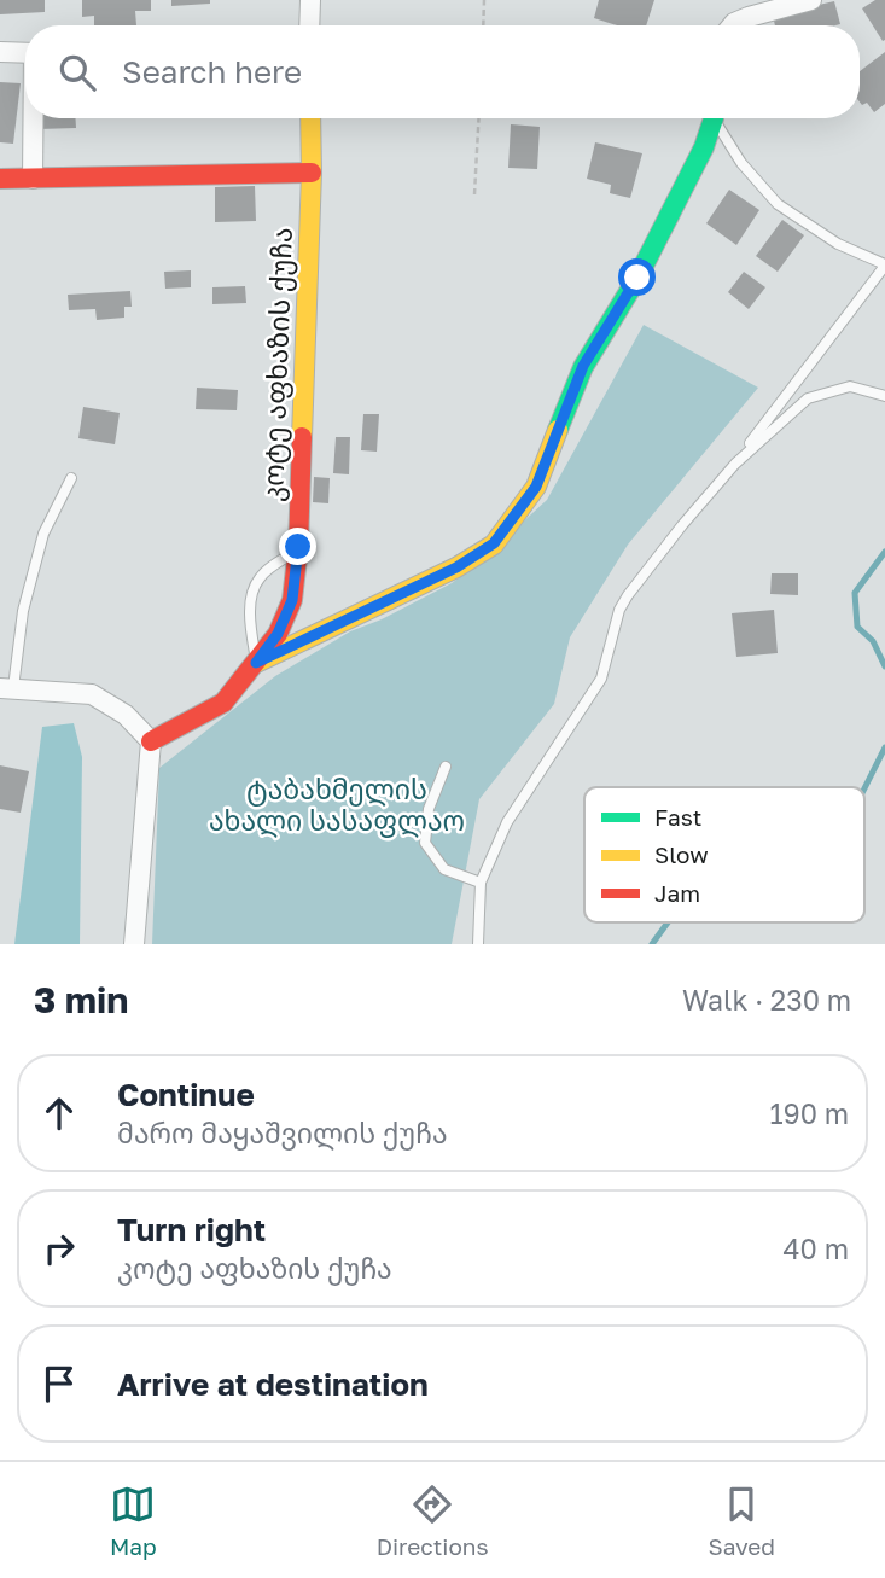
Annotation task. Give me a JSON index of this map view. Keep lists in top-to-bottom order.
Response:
{
  "streets": {
    "street": ["კოტე აფხაზის ქუჩა"]
  },
  "parks": ["ტაბახმელის ახალი სასაფლაო"],
  "legend": ["Fast", "Slow", "Jam"],
  "page": {
    "search": "Search here",
    "heading": ["3 min", "Walk · 230 m"],
    "list": [
      ["Continue", "მარო მაყაშვილის ქუჩა", "190 m"],
      ["Turn right", "კოტე აფხაზის ქუჩა", "40 m"],
      "Arrive at destination"
    ],
    "nav": ["Map", "Directions", "Saved"]
  }
}
